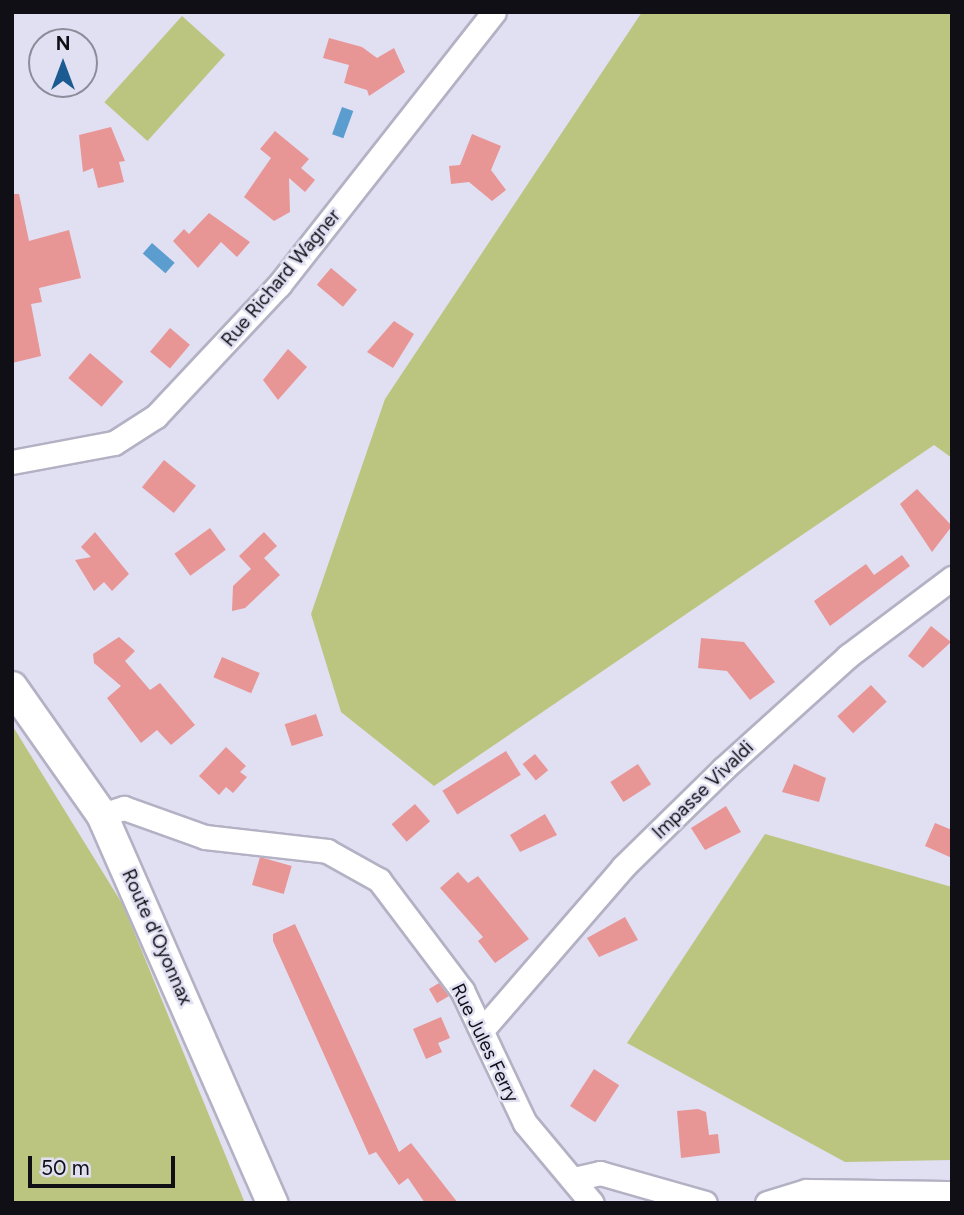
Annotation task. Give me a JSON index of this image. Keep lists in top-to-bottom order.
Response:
{
  "streets": {
    "main road": ["Route d'Oyonnax"],
    "street": ["Rue Richard Wagner", "Impasse Vivaldi", "Rue Jules Ferry"]
  },
  "crossings": [
    ["Impasse Vivaldi", "Rue Jules Ferry"],
    ["Route d'Oyonnax", "Rue Jules Ferry"]
  ],
  "scale_bar": "50 m",
  "north": "top"
}
